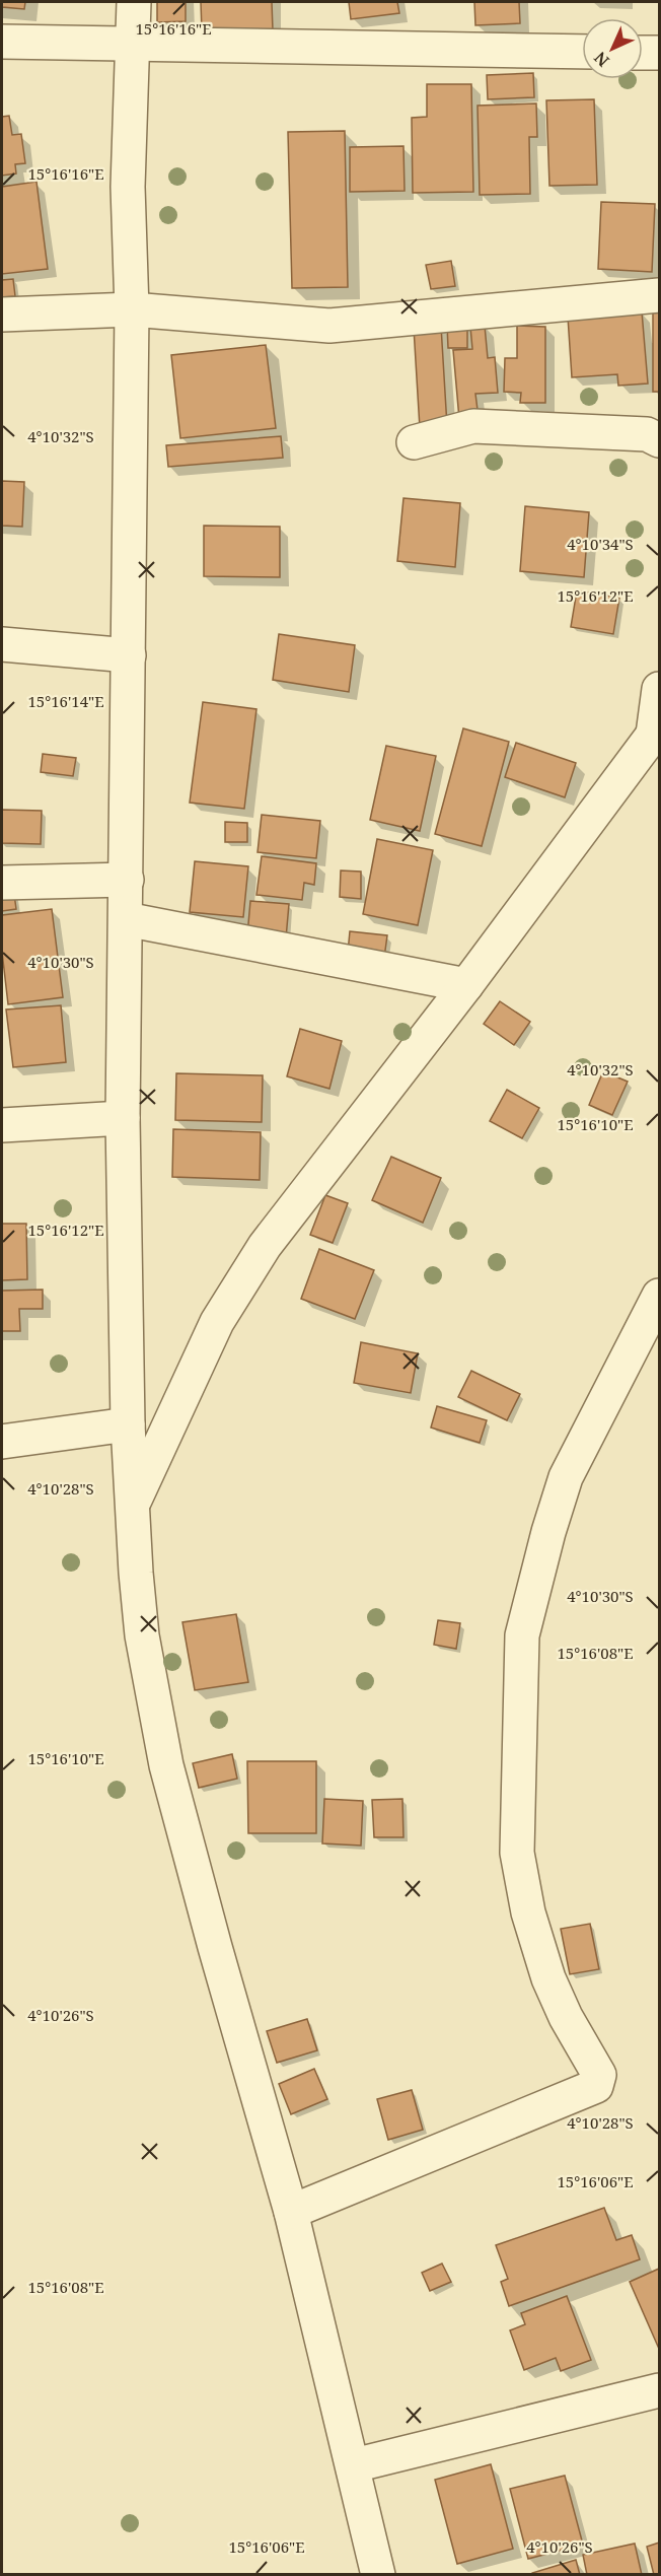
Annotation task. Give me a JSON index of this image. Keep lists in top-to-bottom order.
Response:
{
  "north": "bottom left",
  "coordinates": [
    "15°16'16\"E",
    "4°10'32\"S",
    "4°10'34\"S",
    "15°16'12\"E",
    "15°16'14\"E",
    "4°10'30\"S",
    "15°16'10\"E",
    "4°10'28\"S",
    "15°16'08\"E",
    "4°10'26\"S",
    "15°16'06\"E"
  ]
}
